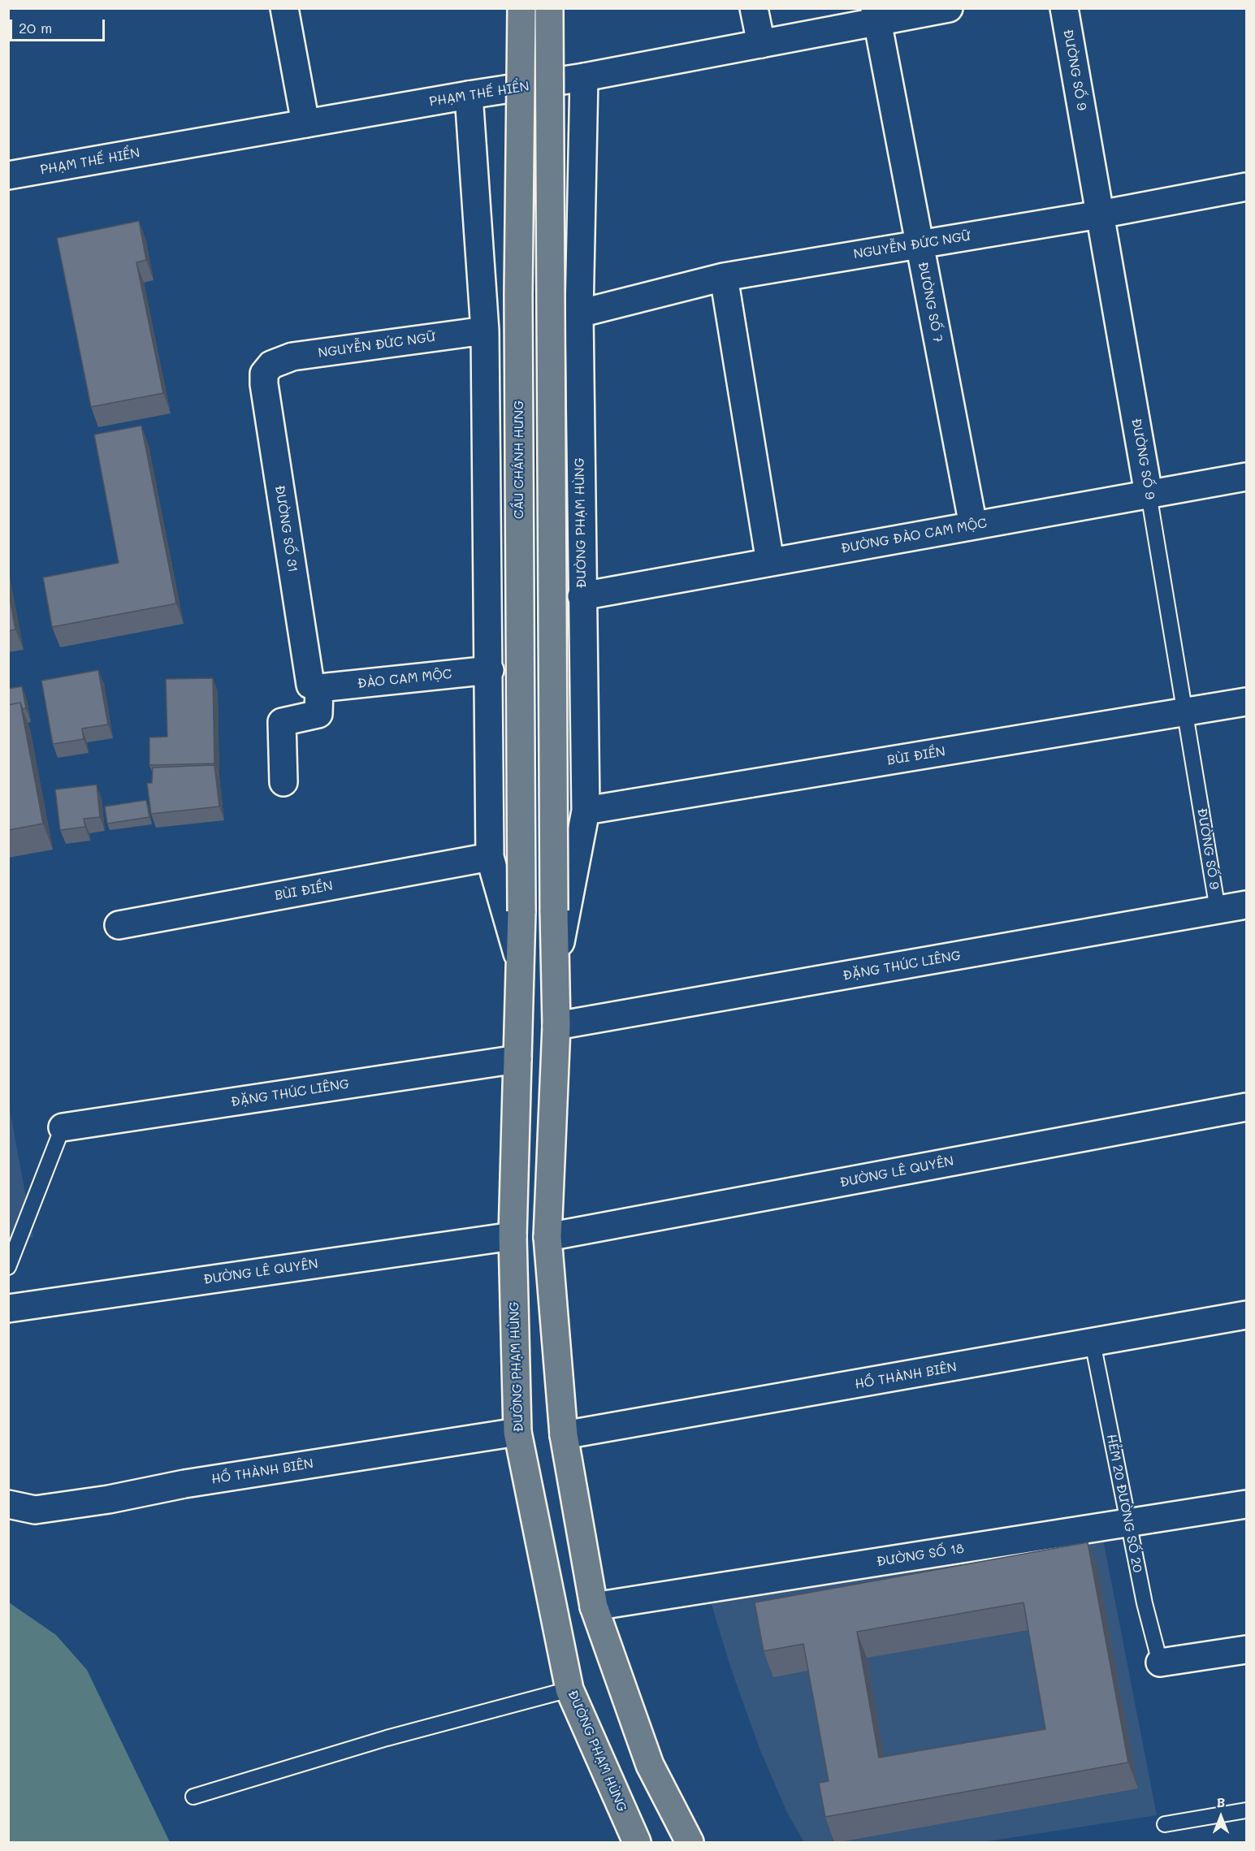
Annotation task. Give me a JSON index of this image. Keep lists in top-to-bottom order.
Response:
{
  "streets": {
    "main road": ["CẦU CHÁNH HƯNG", "ĐƯỜNG PHẠM HÙNG"],
    "street": [
      "ĐƯỜNG SỐ 9",
      "PHẠM THẾ HIỂN",
      "NGUYỄN ĐỨC NGỮ",
      "ĐƯỜNG SỐ 7",
      "ĐƯỜNG SỐ 31",
      "ĐƯỜNG ĐÀO CAM MỘC",
      "ĐÀO CAM MỘC",
      "BÙI ĐIỀN",
      "ĐẶNG THÚC LIÊNG",
      "ĐƯỜNG LÊ QUYÊN",
      "HỒ THÀNH BIÊN",
      "ĐƯỜNG SỐ 18"
    ],
    "lane": ["HẺM 20 ĐƯỜNG SỐ 20"]
  },
  "crossings": [
    ["ĐƯỜNG SỐ 9", "NGUYỄN ĐỨC NGỮ"],
    ["ĐƯỜNG SỐ 9", "ĐƯỜNG ĐÀO CAM MỘC"],
    ["ĐƯỜNG SỐ 9", "BÙI ĐIỀN"],
    ["ĐƯỜNG SỐ 9", "ĐẶNG THÚC LIÊNG"],
    ["PHẠM THẾ HIỂN", "ĐƯỜNG SỐ 7"],
    ["PHẠM THẾ HIỂN", "ĐƯỜNG PHẠM HÙNG"],
    ["NGUYỄN ĐỨC NGỮ", "ĐƯỜNG SỐ 7"],
    ["NGUYỄN ĐỨC NGỮ", "ĐƯỜNG PHẠM HÙNG"],
    ["NGUYỄN ĐỨC NGỮ", "ĐƯỜNG SỐ 31"],
    ["ĐƯỜNG SỐ 7", "ĐƯỜNG ĐÀO CAM MỘC"],
    ["CẦU CHÁNH HƯNG", "ĐƯỜNG PHẠM HÙNG"],
    ["ĐƯỜNG PHẠM HÙNG", "ĐƯỜNG ĐÀO CAM MỘC"],
    ["ĐƯỜNG PHẠM HÙNG", "ĐÀO CAM MỘC"],
    ["ĐƯỜNG PHẠM HÙNG", "BÙI ĐIỀN"],
    ["ĐƯỜNG PHẠM HÙNG", "ĐẶNG THÚC LIÊNG"],
    ["ĐƯỜNG PHẠM HÙNG", "ĐƯỜNG LÊ QUYÊN"],
    ["ĐƯỜNG PHẠM HÙNG", "HỒ THÀNH BIÊN"],
    ["ĐƯỜNG PHẠM HÙNG", "ĐƯỜNG SỐ 18"],
    ["ĐƯỜNG SỐ 31", "ĐÀO CAM MỘC"],
    ["HỒ THÀNH BIÊN", "HẺM 20 ĐƯỜNG SỐ 20"],
    ["HẺM 20 ĐƯỜNG SỐ 20", "ĐƯỜNG SỐ 18"]
  ],
  "scale_bar": "20 m",
  "north": "top"
}
